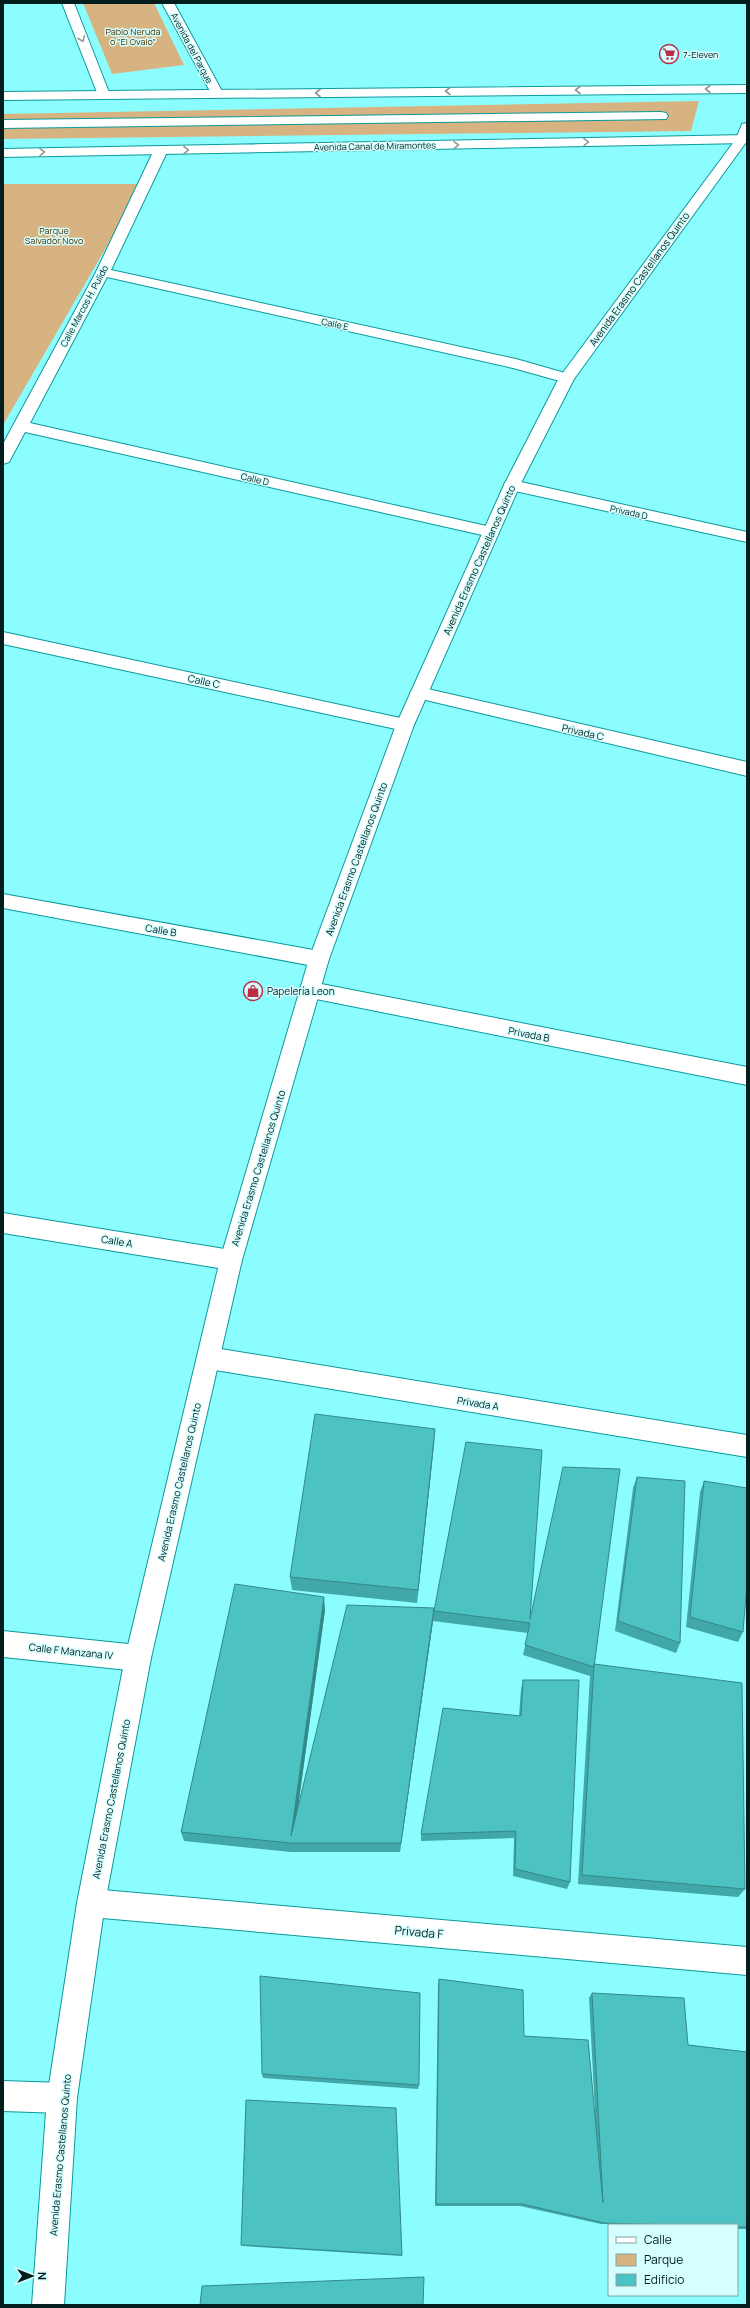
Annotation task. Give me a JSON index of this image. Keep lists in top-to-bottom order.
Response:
{
  "streets": {
    "street": [
      "Avenida del Parque",
      "Avenida Canal de Miramontes",
      "Avenida Erasmo Castellanos Quinto",
      "Calle Marcos H. Pulido",
      "Calle E",
      "Calle D",
      "Privada D",
      "Calle C",
      "Privada C",
      "Calle B",
      "Privada B",
      "Calle A",
      "Privada A",
      "Calle F Manzana IV",
      "Privada F"
    ]
  },
  "crossings": [
    ["Avenida Canal de Miramontes", "Avenida Erasmo Castellanos Quinto"],
    ["Avenida Canal de Miramontes", "Calle Marcos H. Pulido"],
    ["Avenida Erasmo Castellanos Quinto", "Calle E"],
    ["Avenida Erasmo Castellanos Quinto", "Calle D"],
    ["Avenida Erasmo Castellanos Quinto", "Privada D"],
    ["Avenida Erasmo Castellanos Quinto", "Calle C"],
    ["Avenida Erasmo Castellanos Quinto", "Privada C"],
    ["Avenida Erasmo Castellanos Quinto", "Calle B"],
    ["Avenida Erasmo Castellanos Quinto", "Privada B"],
    ["Avenida Erasmo Castellanos Quinto", "Calle A"],
    ["Avenida Erasmo Castellanos Quinto", "Privada A"],
    ["Avenida Erasmo Castellanos Quinto", "Calle F Manzana IV"],
    ["Avenida Erasmo Castellanos Quinto", "Privada F"],
    ["Calle Marcos H. Pulido", "Calle E"],
    ["Calle Marcos H. Pulido", "Calle D"]
  ],
  "parks": ["Pablo Neruda o \"El Ovalo\"", "Parque Salvador Novo"],
  "places": {
    "supermarket": ["7-Eleven"],
    "shop": ["Papelería Leon"]
  },
  "legend": ["Calle", "Parque", "Edificio"],
  "north": "right"
}
